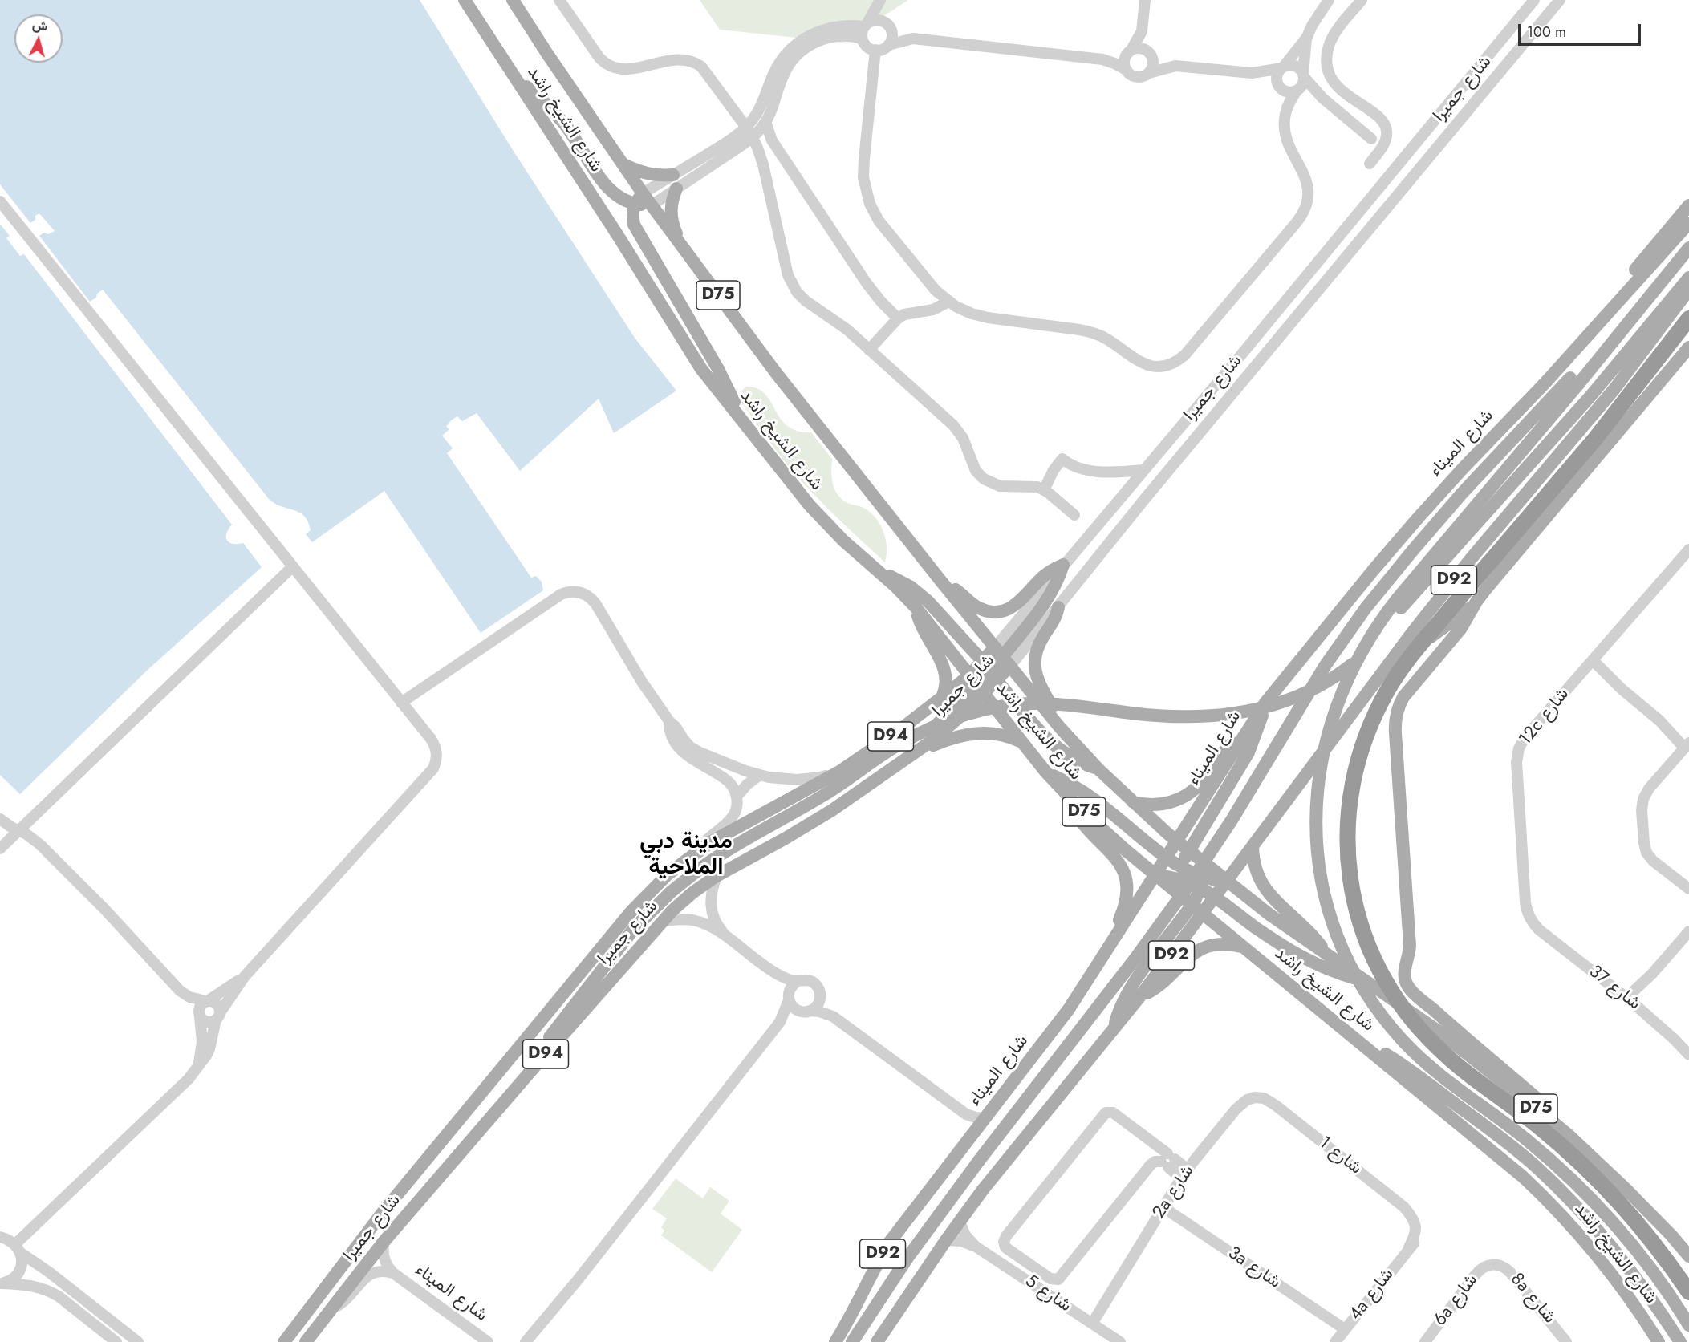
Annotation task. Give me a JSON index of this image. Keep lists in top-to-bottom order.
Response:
{
  "streets": {
    "main road": [
      "شارع جميرا",
      "شارع الشيخ راشد",
      "D75",
      "شارع الميناء",
      "D92",
      "D94"
    ],
    "street": [
      "12c شارع",
      "شارع 37",
      "شارع 1",
      "2a شارع",
      "3a شارع",
      "شارع 5",
      "4a شارع",
      "8a شارع",
      "6a شارع"
    ]
  },
  "crossings": [
    ["شارع جميرا", "شارع الشيخ راشد"],
    ["شارع الشيخ راشد", "شارع الميناء"],
    ["شارع الشيخ راشد", "D92"],
    ["D92", "شارع 5"],
    ["12c شارع", "شارع 37"],
    ["شارع 1", "2a شارع"],
    ["شارع 1", "4a شارع"],
    ["2a شارع", "3a شارع"],
    ["2a شارع", "شارع 5"],
    ["3a شارع", "4a شارع"],
    ["8a شارع", "6a شارع"]
  ],
  "districts": ["مدينة دبي الملاحية"],
  "scale_bar": "100 m",
  "north": "top"
}
